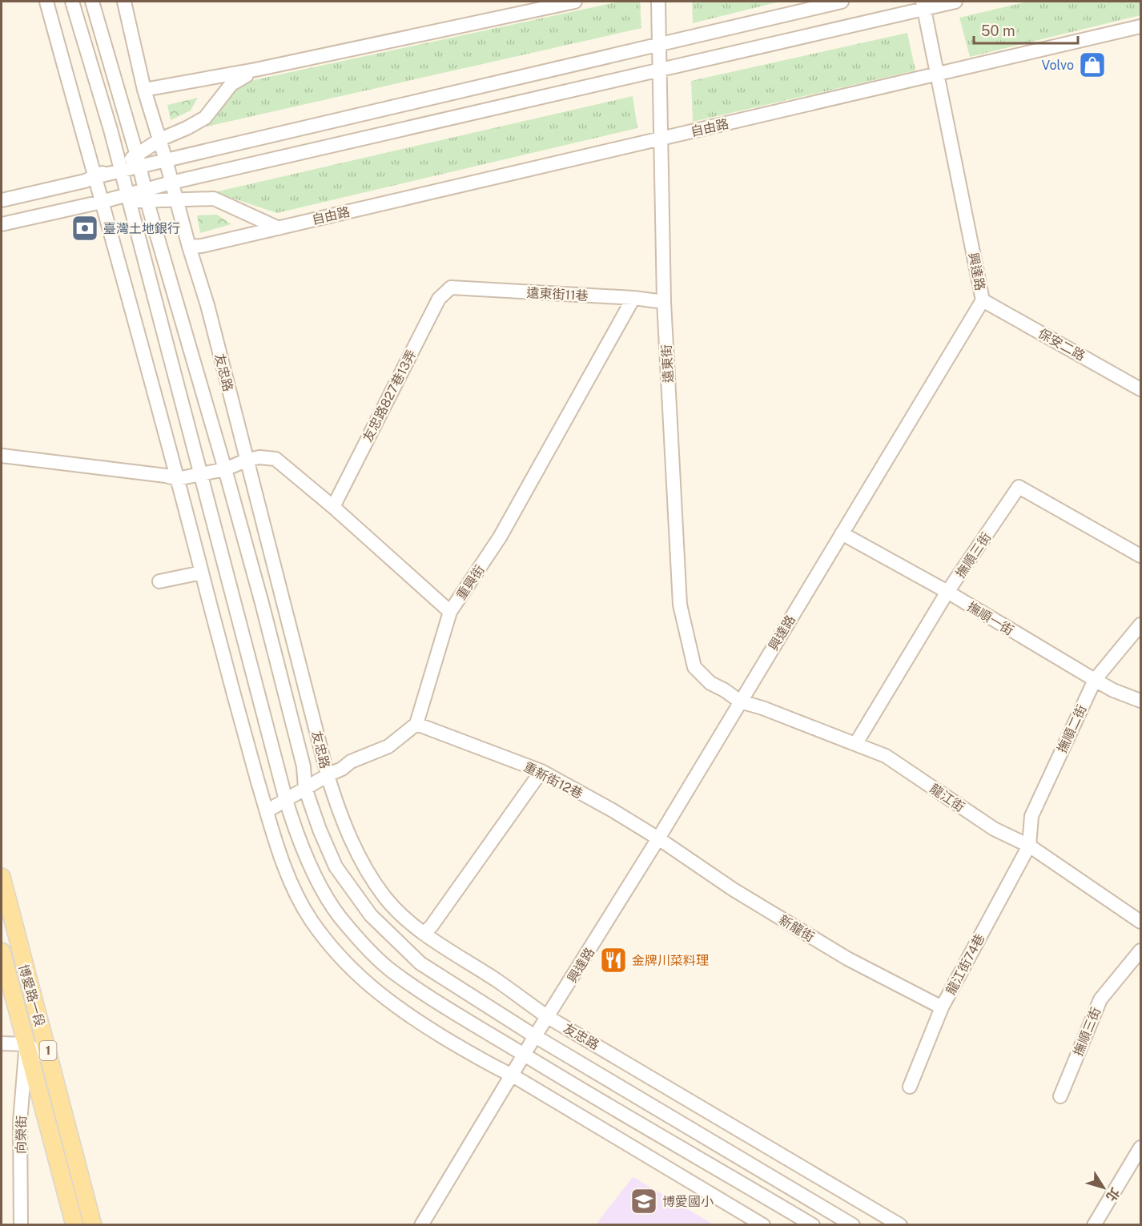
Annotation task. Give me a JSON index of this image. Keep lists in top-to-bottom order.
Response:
{
  "streets": {
    "main road": ["博愛路一段", "1"],
    "street": [
      "自由路",
      "興達路",
      "遠東街11巷",
      "保安二路",
      "遠東街",
      "友忠路",
      "友忠路827巷13弄",
      "撫順三街",
      "重興街",
      "撫順一街",
      "撫順二街",
      "重新街12巷",
      "龍江街",
      "新龍街",
      "龍江街74巷",
      "向榮街"
    ]
  },
  "crossings": [
    ["自由路", "興達路"],
    ["自由路", "遠東街"],
    ["自由路", "友忠路"],
    ["興達路", "保安二路"],
    ["興達路", "遠東街"],
    ["興達路", "友忠路"],
    ["興達路", "撫順一街"],
    ["興達路", "重新街12巷"],
    ["興達路", "龍江街"],
    ["興達路", "新龍街"],
    ["遠東街11巷", "遠東街"],
    ["遠東街11巷", "友忠路827巷13弄"],
    ["遠東街11巷", "重興街"],
    ["遠東街", "龍江街"],
    ["撫順三街", "撫順一街"],
    ["撫順三街", "龍江街"],
    ["重興街", "重新街12巷"],
    ["撫順一街", "撫順二街"],
    ["撫順二街", "龍江街"],
    ["撫順二街", "龍江街74巷"],
    ["重新街12巷", "新龍街"],
    ["龍江街", "龍江街74巷"],
    ["新龍街", "龍江街74巷"],
    ["博愛路一段", "向榮街"]
  ],
  "places": {
    "shop": ["Volvo"],
    "bank": ["臺灣土地銀行"],
    "restaurant": ["金牌川菜料理"],
    "school or university": ["博愛國小"]
  },
  "scale_bar": "50 m",
  "north": "bottom right"
}
